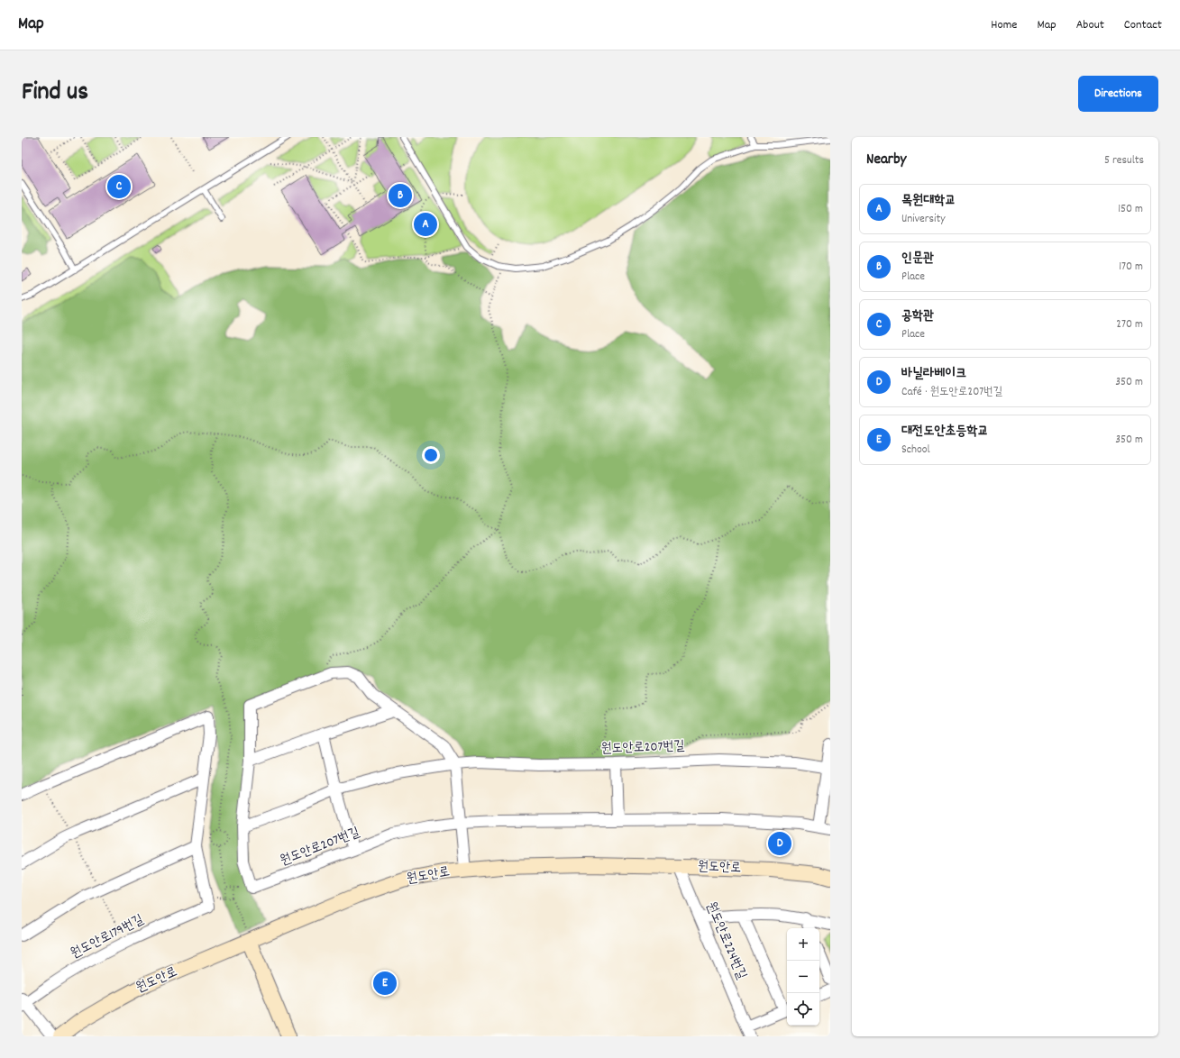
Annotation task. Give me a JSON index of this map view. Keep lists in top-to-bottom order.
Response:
{
  "streets": {
    "street": [
      "원도안로207번길",
      "원도안로",
      "원도안로179번길",
      "원도안로224번길"
    ]
  },
  "crossings": [
    ["원도안로207번길", "원도안로"],
    ["원도안로", "원도안로224번길"]
  ],
  "page": {
    "header": "Map",
    "nav": [
      "Home",
      "Map",
      "About",
      "Contact"
    ],
    "title": "Find us",
    "buttons": "Directions",
    "heading": ["Nearby", "5 results"],
    "pins": [
      "C",
      "B",
      "A",
      "D",
      "E"
    ],
    "list": [
      {
        "mark": "A",
        "name": "목원대학교",
        "note": "University",
        "value": "150 m"
      },
      {
        "mark": "B",
        "name": "인문관",
        "note": "Place",
        "value": "170 m"
      },
      {
        "mark": "C",
        "name": "공학관",
        "note": "Place",
        "value": "270 m"
      },
      {
        "mark": "D",
        "name": "바닐라베이크",
        "note": "Café · 원도안로207번길",
        "value": "350 m"
      },
      {
        "mark": "E",
        "name": "대전도안초등학교",
        "note": "School",
        "value": "350 m"
      }
    ],
    "map_buttons": ["+", "−"]
  }
}
